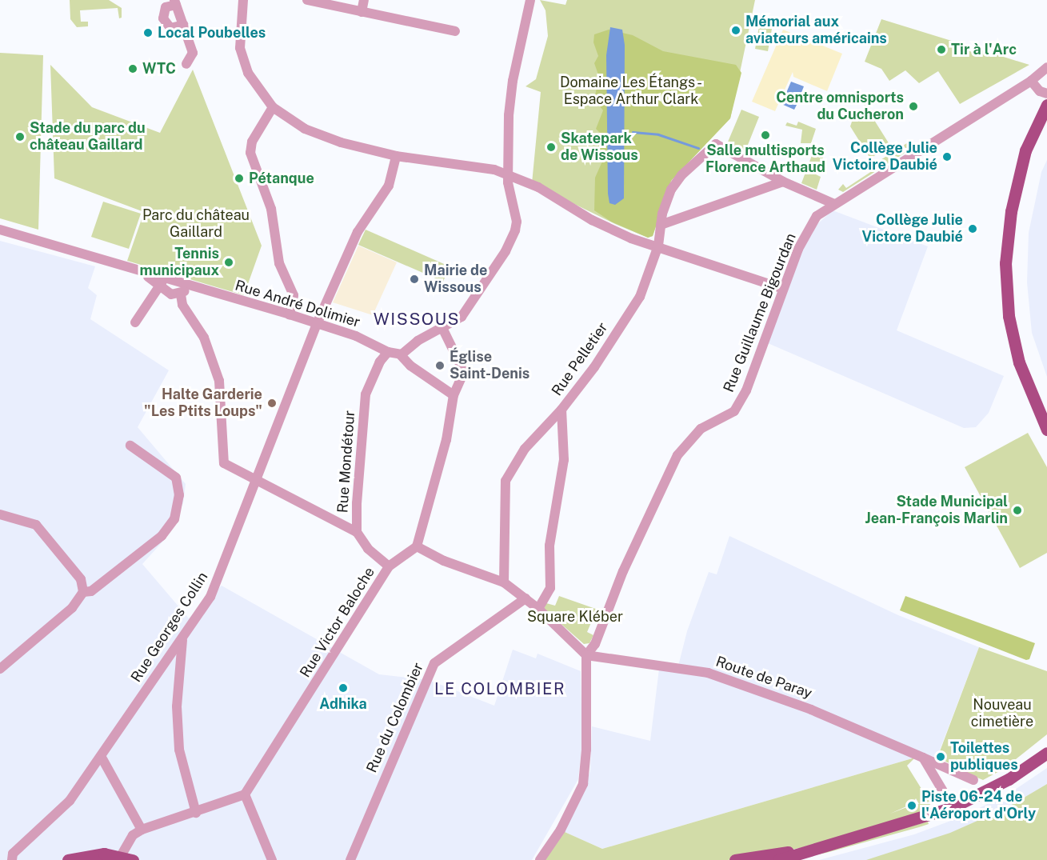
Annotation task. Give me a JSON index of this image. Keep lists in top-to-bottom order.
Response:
{
  "streets": {
    "street": [
      "Rue André Dolimier",
      "Rue Guillaume Bigourdan",
      "Rue Pelletier",
      "Rue Mondétour",
      "Rue Victor Baloche",
      "Rue Georges Collin",
      "Route de Paray",
      "Rue du Colombier"
    ]
  },
  "crossings": [
    ["Rue André Dolimier", "Rue Mondétour"],
    ["Rue André Dolimier", "Rue Georges Collin"],
    ["Rue Guillaume Bigourdan", "Route de Paray"],
    ["Rue Mondétour", "Rue Victor Baloche"]
  ],
  "districts": ["WISSOUS", "LE COLOMBIER"],
  "parks": [
    "Domaine Les Étangs - Espace Arthur Clark",
    "Parc du château Gaillard",
    "Square Kléber",
    "Nouveau cimetière"
  ],
  "places": [
    "Mémorial aux aviateurs américains",
    "Local Poubelles",
    "Tir à l'Arc",
    "WTC",
    "Centre omnisports du Cucheron",
    "Salle multisports Florence Arthaud",
    "Stade du parc du château Gaillard",
    "Skatepark de Wissous",
    "Collège Julie Victoire Daubié",
    "Pétanque",
    "Collège Julie Victore Daubié",
    "Tennis municipaux",
    "Mairie de Wissous",
    "Église Saint-Denis",
    "Halte Garderie \"Les Ptits Loups\"",
    "Stade Municipal Jean-François Marlin",
    "Adhika",
    "Toilettes publiques",
    "Piste 06-24 de l'Aéroport d'Orly"
  ]
}
